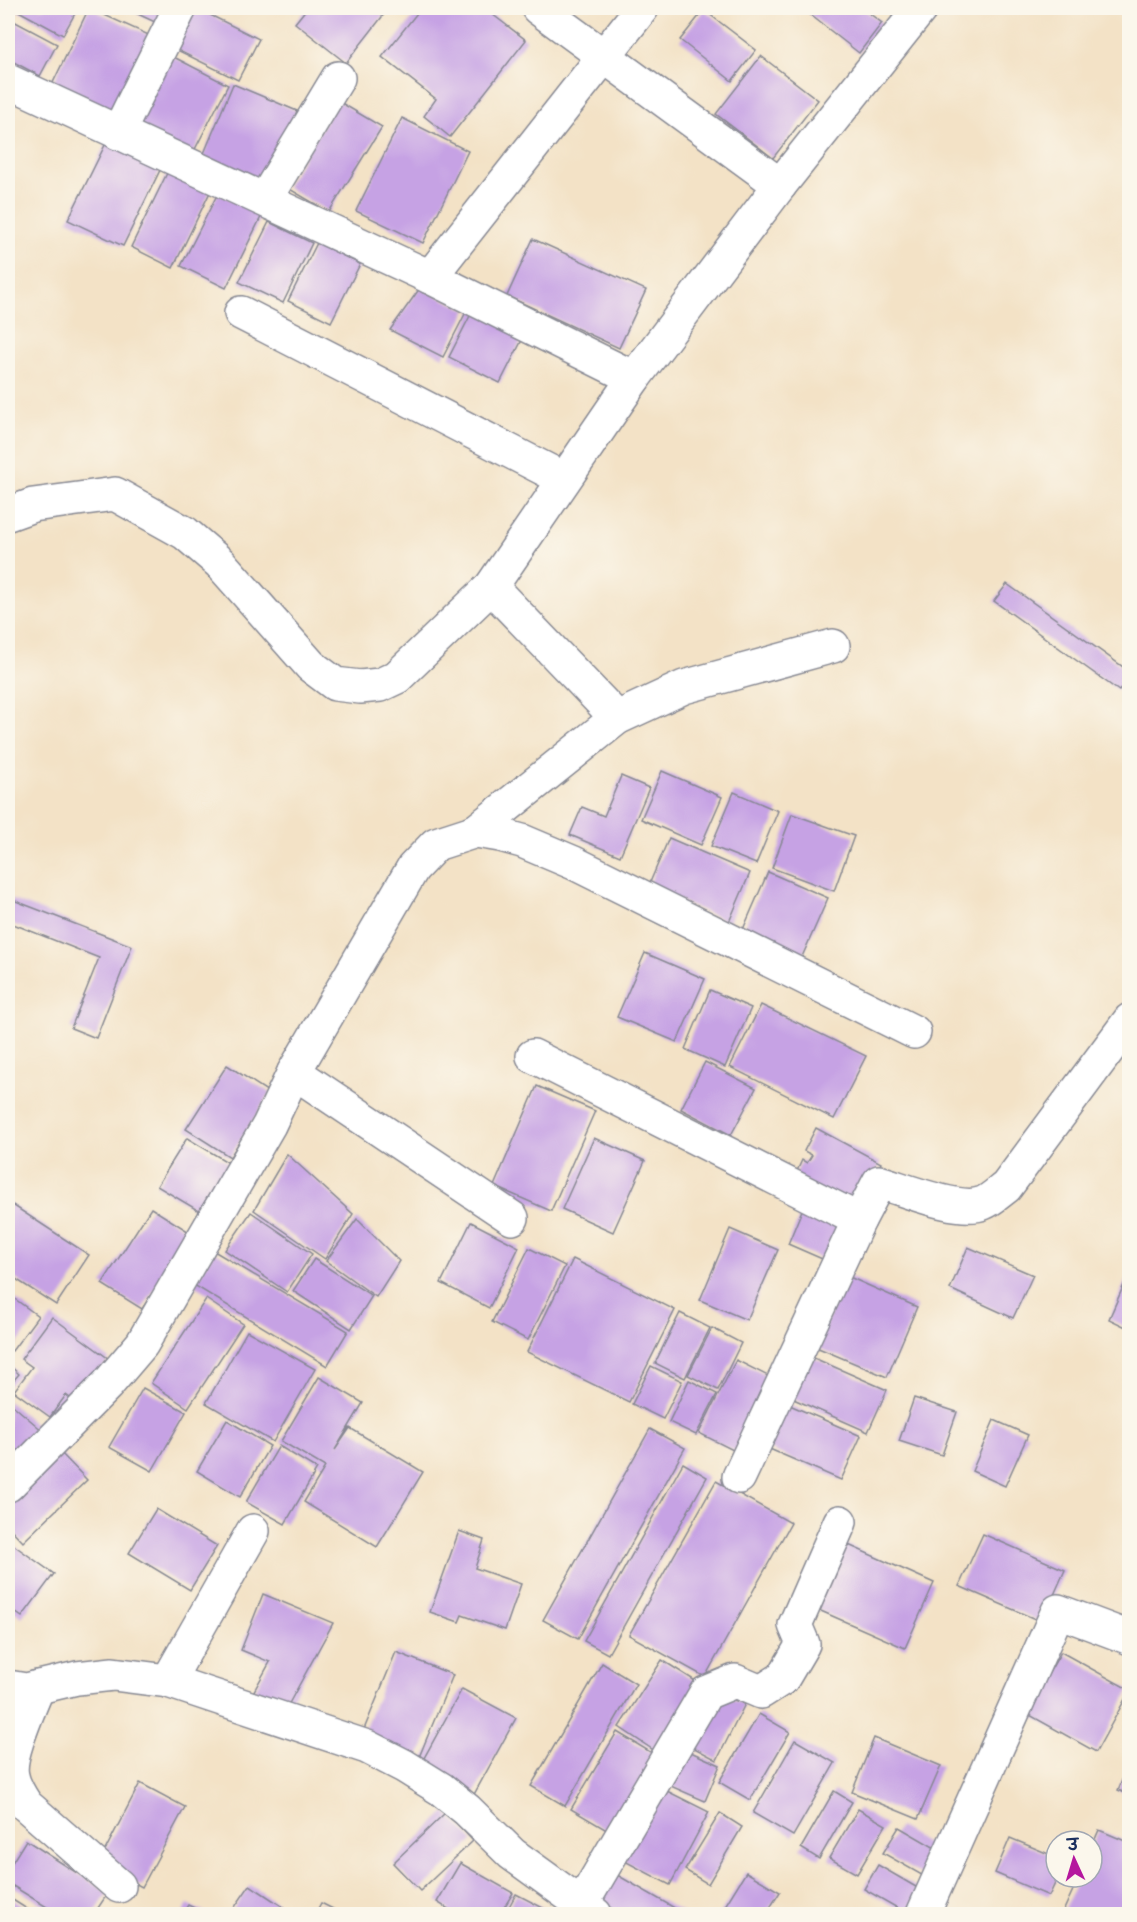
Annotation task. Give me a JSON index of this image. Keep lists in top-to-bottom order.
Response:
{
  "north": "top"
}
